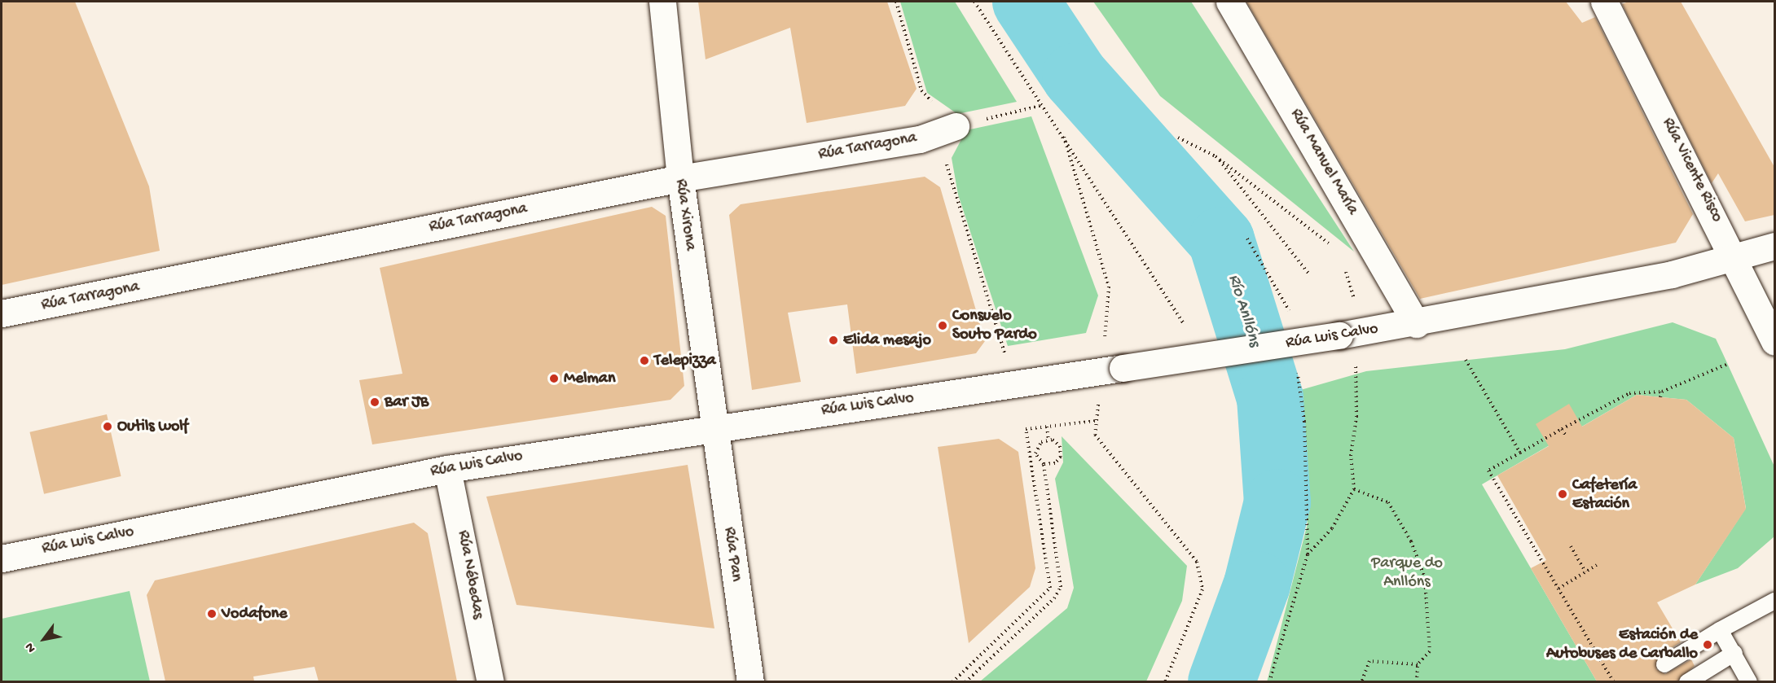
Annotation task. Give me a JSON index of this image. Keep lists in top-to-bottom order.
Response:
{
  "streets": {
    "street": [
      "Rúa Tarragona",
      "Rúa Manuel María",
      "Rúa Vicente Risco",
      "Rúa Xirona",
      "Rúa Luis Calvo",
      "Rúa Pan",
      "Rúa Nébedas"
    ]
  },
  "crossings": [
    ["Rúa Tarragona", "Rúa Xirona"],
    ["Rúa Manuel María", "Rúa Luis Calvo"],
    ["Rúa Vicente Risco", "Rúa Luis Calvo"],
    ["Rúa Xirona", "Rúa Luis Calvo"],
    ["Rúa Xirona", "Rúa Pan"],
    ["Rúa Luis Calvo", "Rúa Pan"],
    ["Rúa Luis Calvo", "Rúa Nébedas"]
  ],
  "water": ["Río Anllóns"],
  "parks": ["Parque do Anllóns"],
  "places": [
    "Consuelo Souto Pardo",
    "Elida mesajo",
    "Telepizza",
    "Melman",
    "Bar JB",
    "Outils wolf",
    "Cafetería Estación",
    "Vodafone",
    "Estación de Autobuses de Carballo"
  ],
  "north": "bottom left"
}
